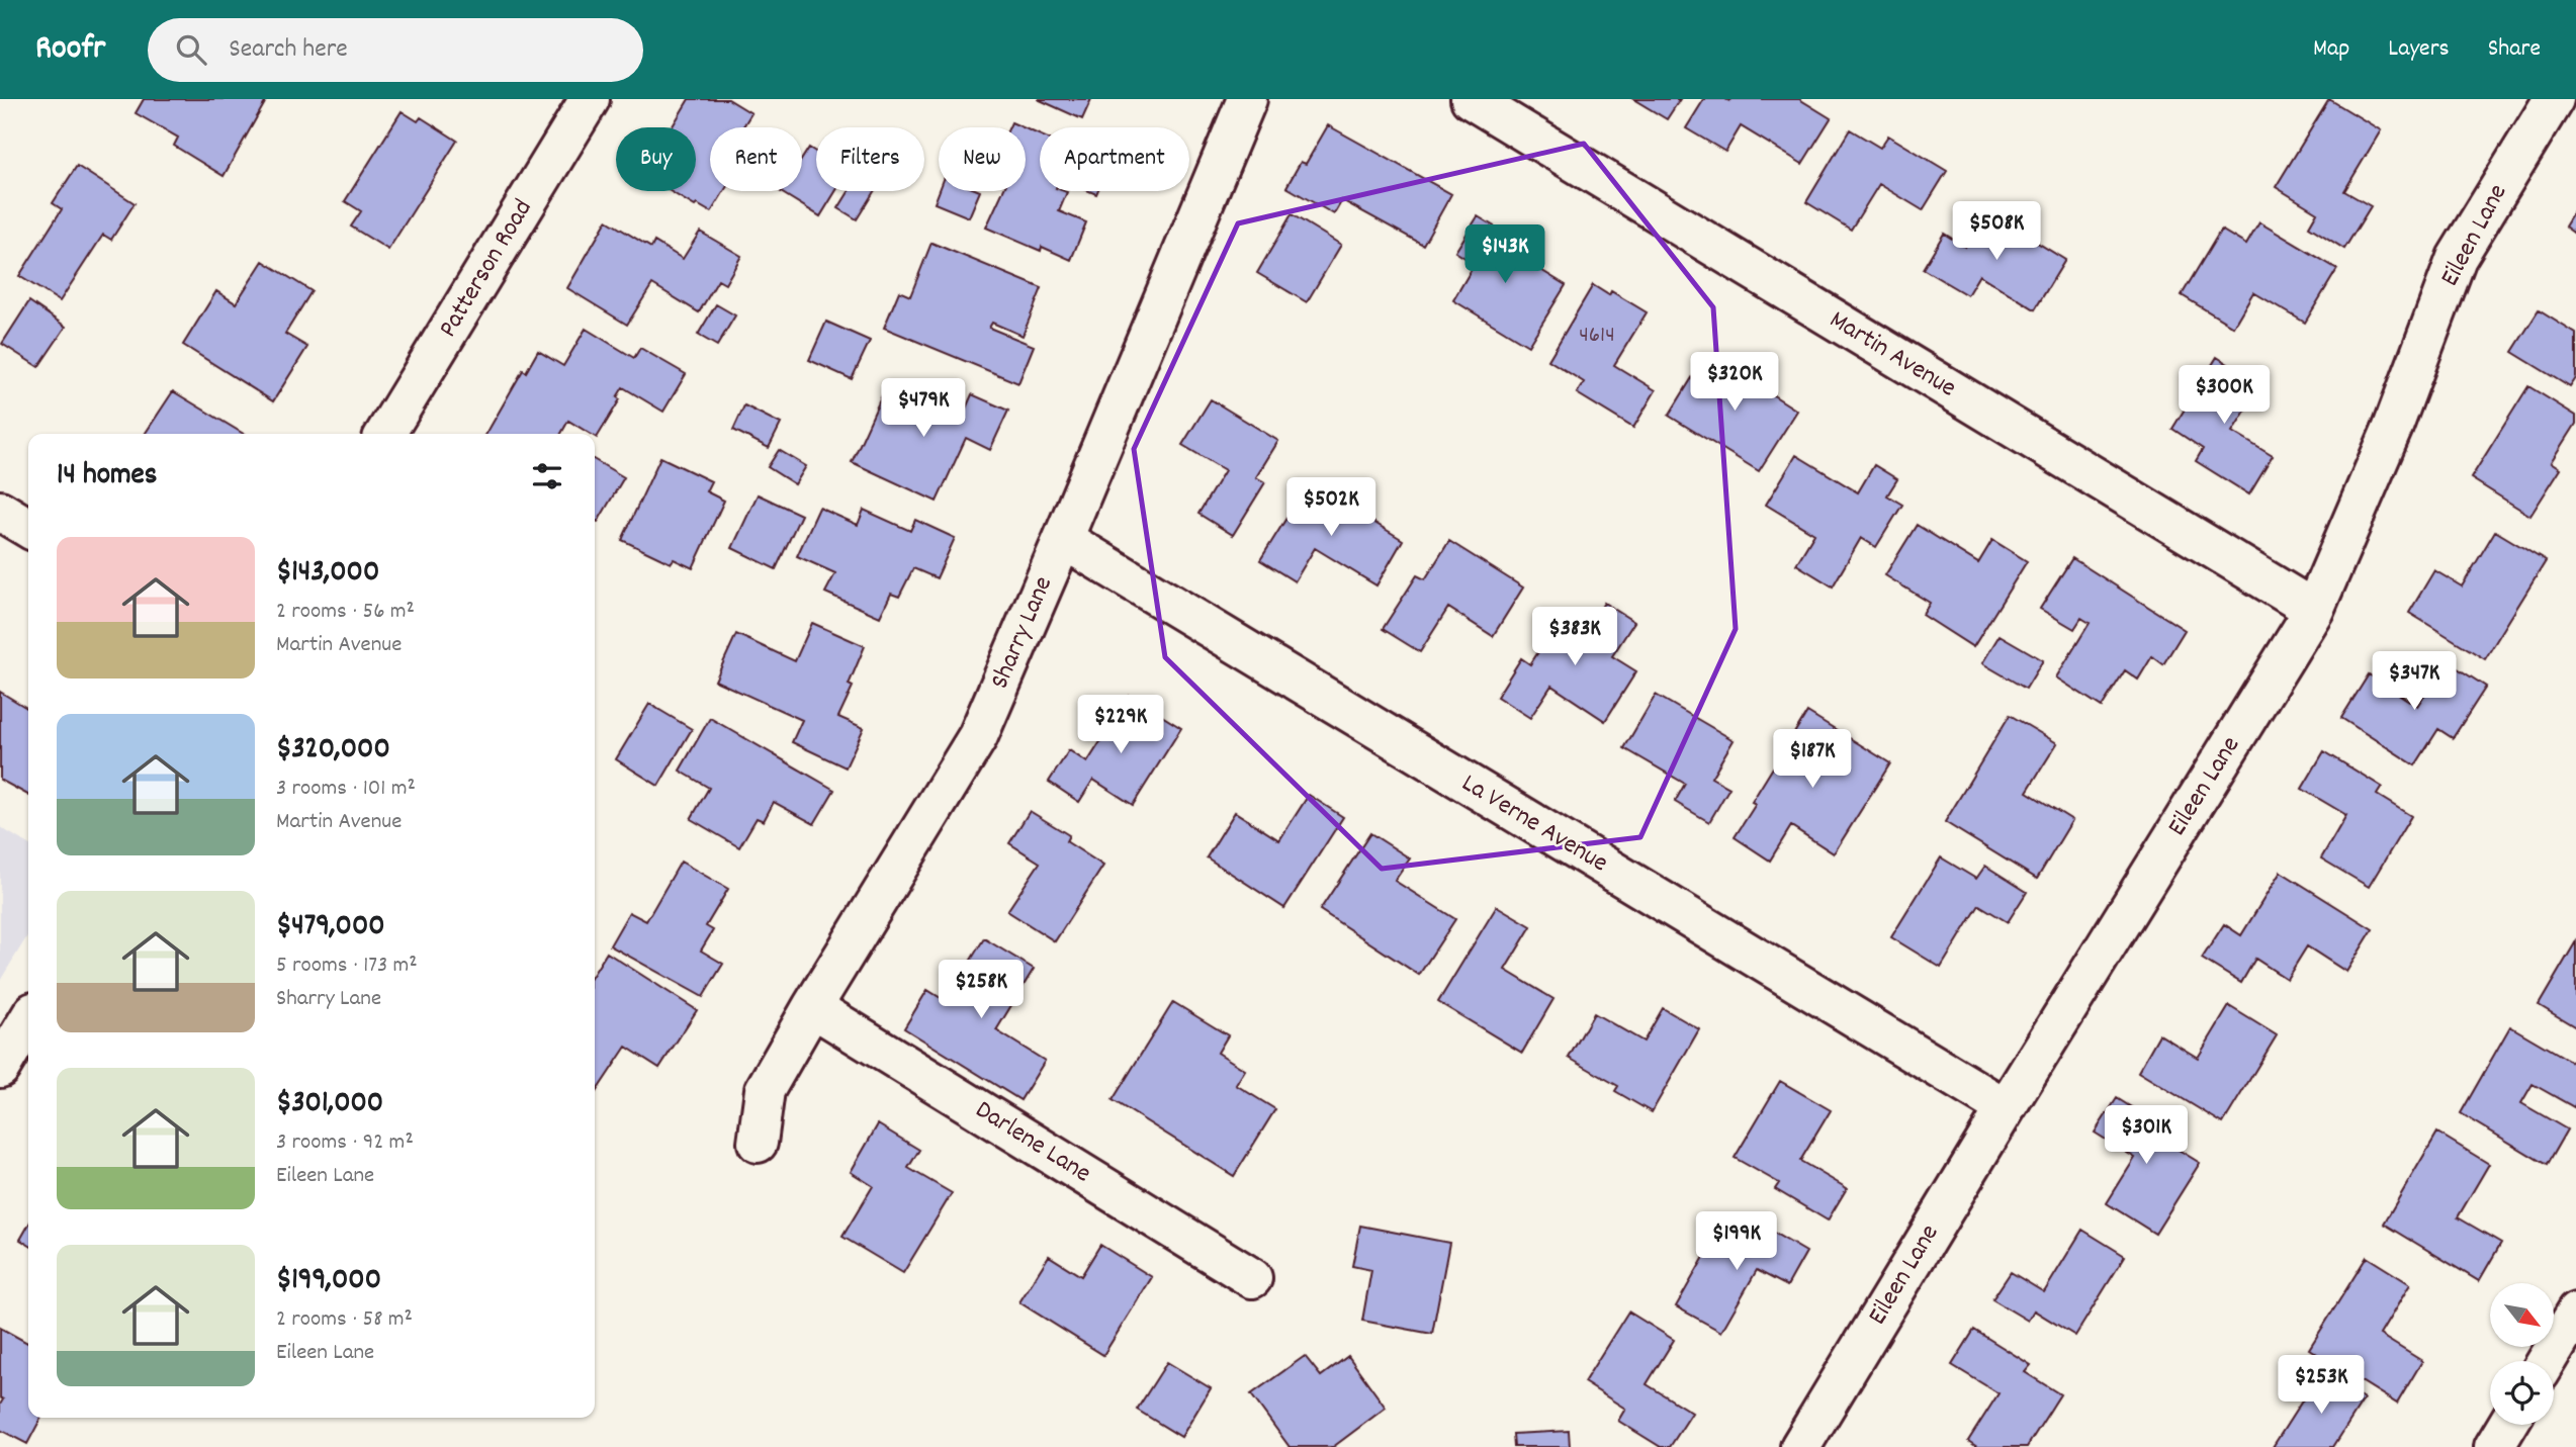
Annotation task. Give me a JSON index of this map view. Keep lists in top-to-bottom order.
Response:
{
  "streets": {
    "street": [
      "Eileen Lane",
      "Patterson Road",
      "Martin Avenue",
      "Sharry Lane",
      "La Verne Avenue",
      "Darlene Lane"
    ]
  },
  "crossings": [
    ["Eileen Lane", "Martin Avenue"],
    ["Eileen Lane", "La Verne Avenue"],
    ["Sharry Lane", "La Verne Avenue"],
    ["Sharry Lane", "Darlene Lane"]
  ],
  "house_numbers": ["4614"],
  "north": "bottom right",
  "page": {
    "header": "Roofr",
    "search": "Search here",
    "nav": ["Map", "Layers", "Share"],
    "chip": [
      "Buy",
      "Rent",
      "Filters",
      "New",
      "Apartment"
    ],
    "price": [
      "$508K",
      "$143K",
      "$320K",
      "$300K",
      "$479K",
      "$502K",
      "$383K",
      "$347K",
      "$229K",
      "$187K",
      "$258K",
      "$301K",
      "$199K",
      "$253K"
    ],
    "heading": "14 homes",
    "list": [
      {
        "name": "$143,000",
        "note": "2 rooms · 56 m² · Martin Avenue"
      },
      {
        "name": "$320,000",
        "note": "3 rooms · 101 m² · Martin Avenue"
      },
      {
        "name": "$479,000",
        "note": "5 rooms · 173 m² · Sharry Lane"
      },
      {
        "name": "$301,000",
        "note": "3 rooms · 92 m² · Eileen Lane"
      },
      {
        "name": "$199,000",
        "note": "2 rooms · 58 m² · Eileen Lane"
      }
    ]
  }
}
